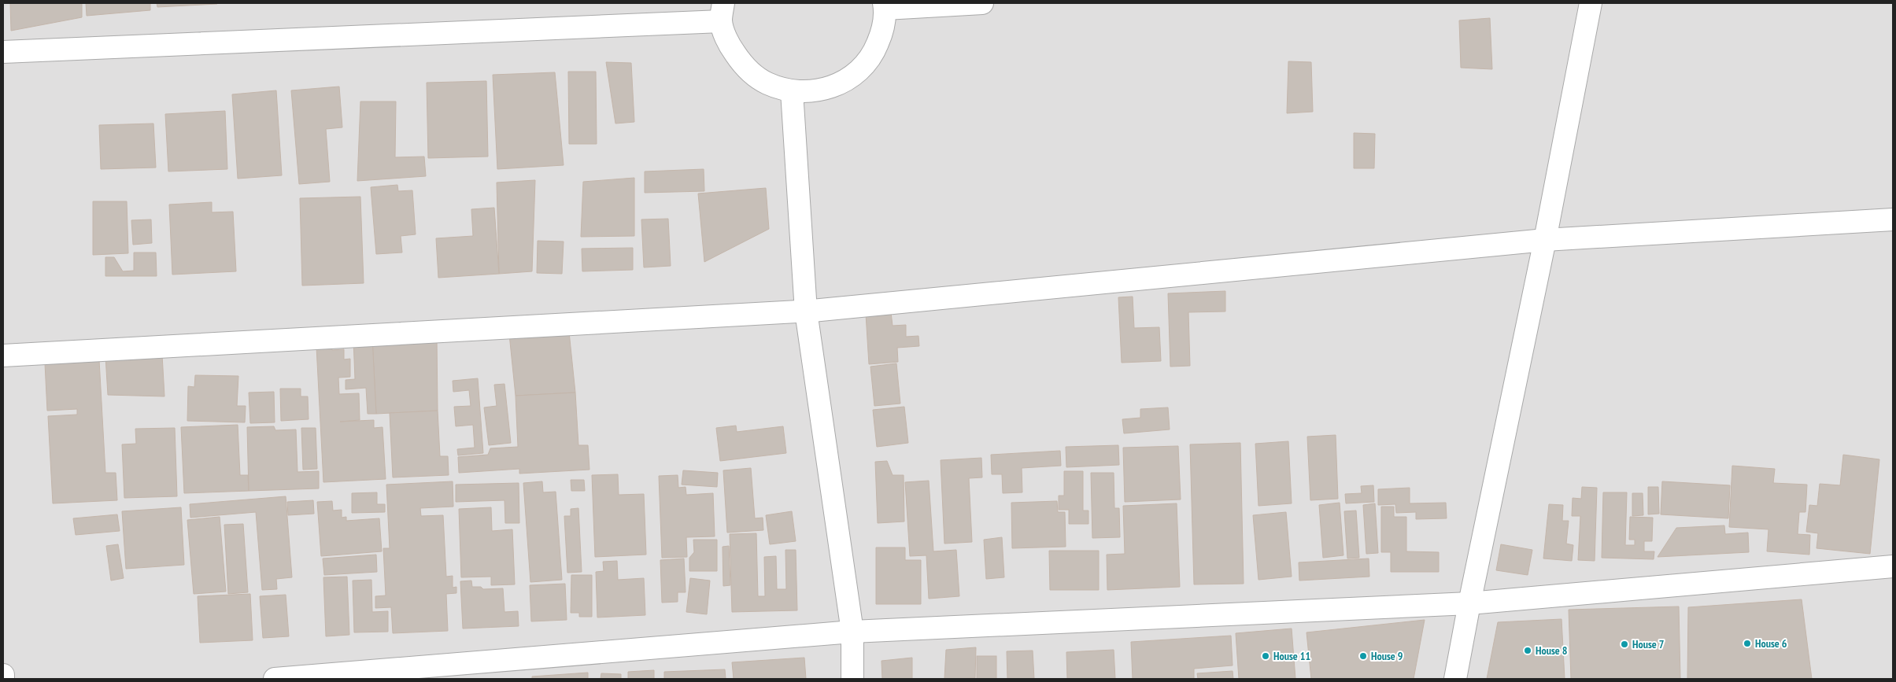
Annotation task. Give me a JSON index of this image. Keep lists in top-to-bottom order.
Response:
{
  "places": [
    "House 6",
    "House 7",
    "House 8",
    "House 11",
    "House 9"
  ]
}
